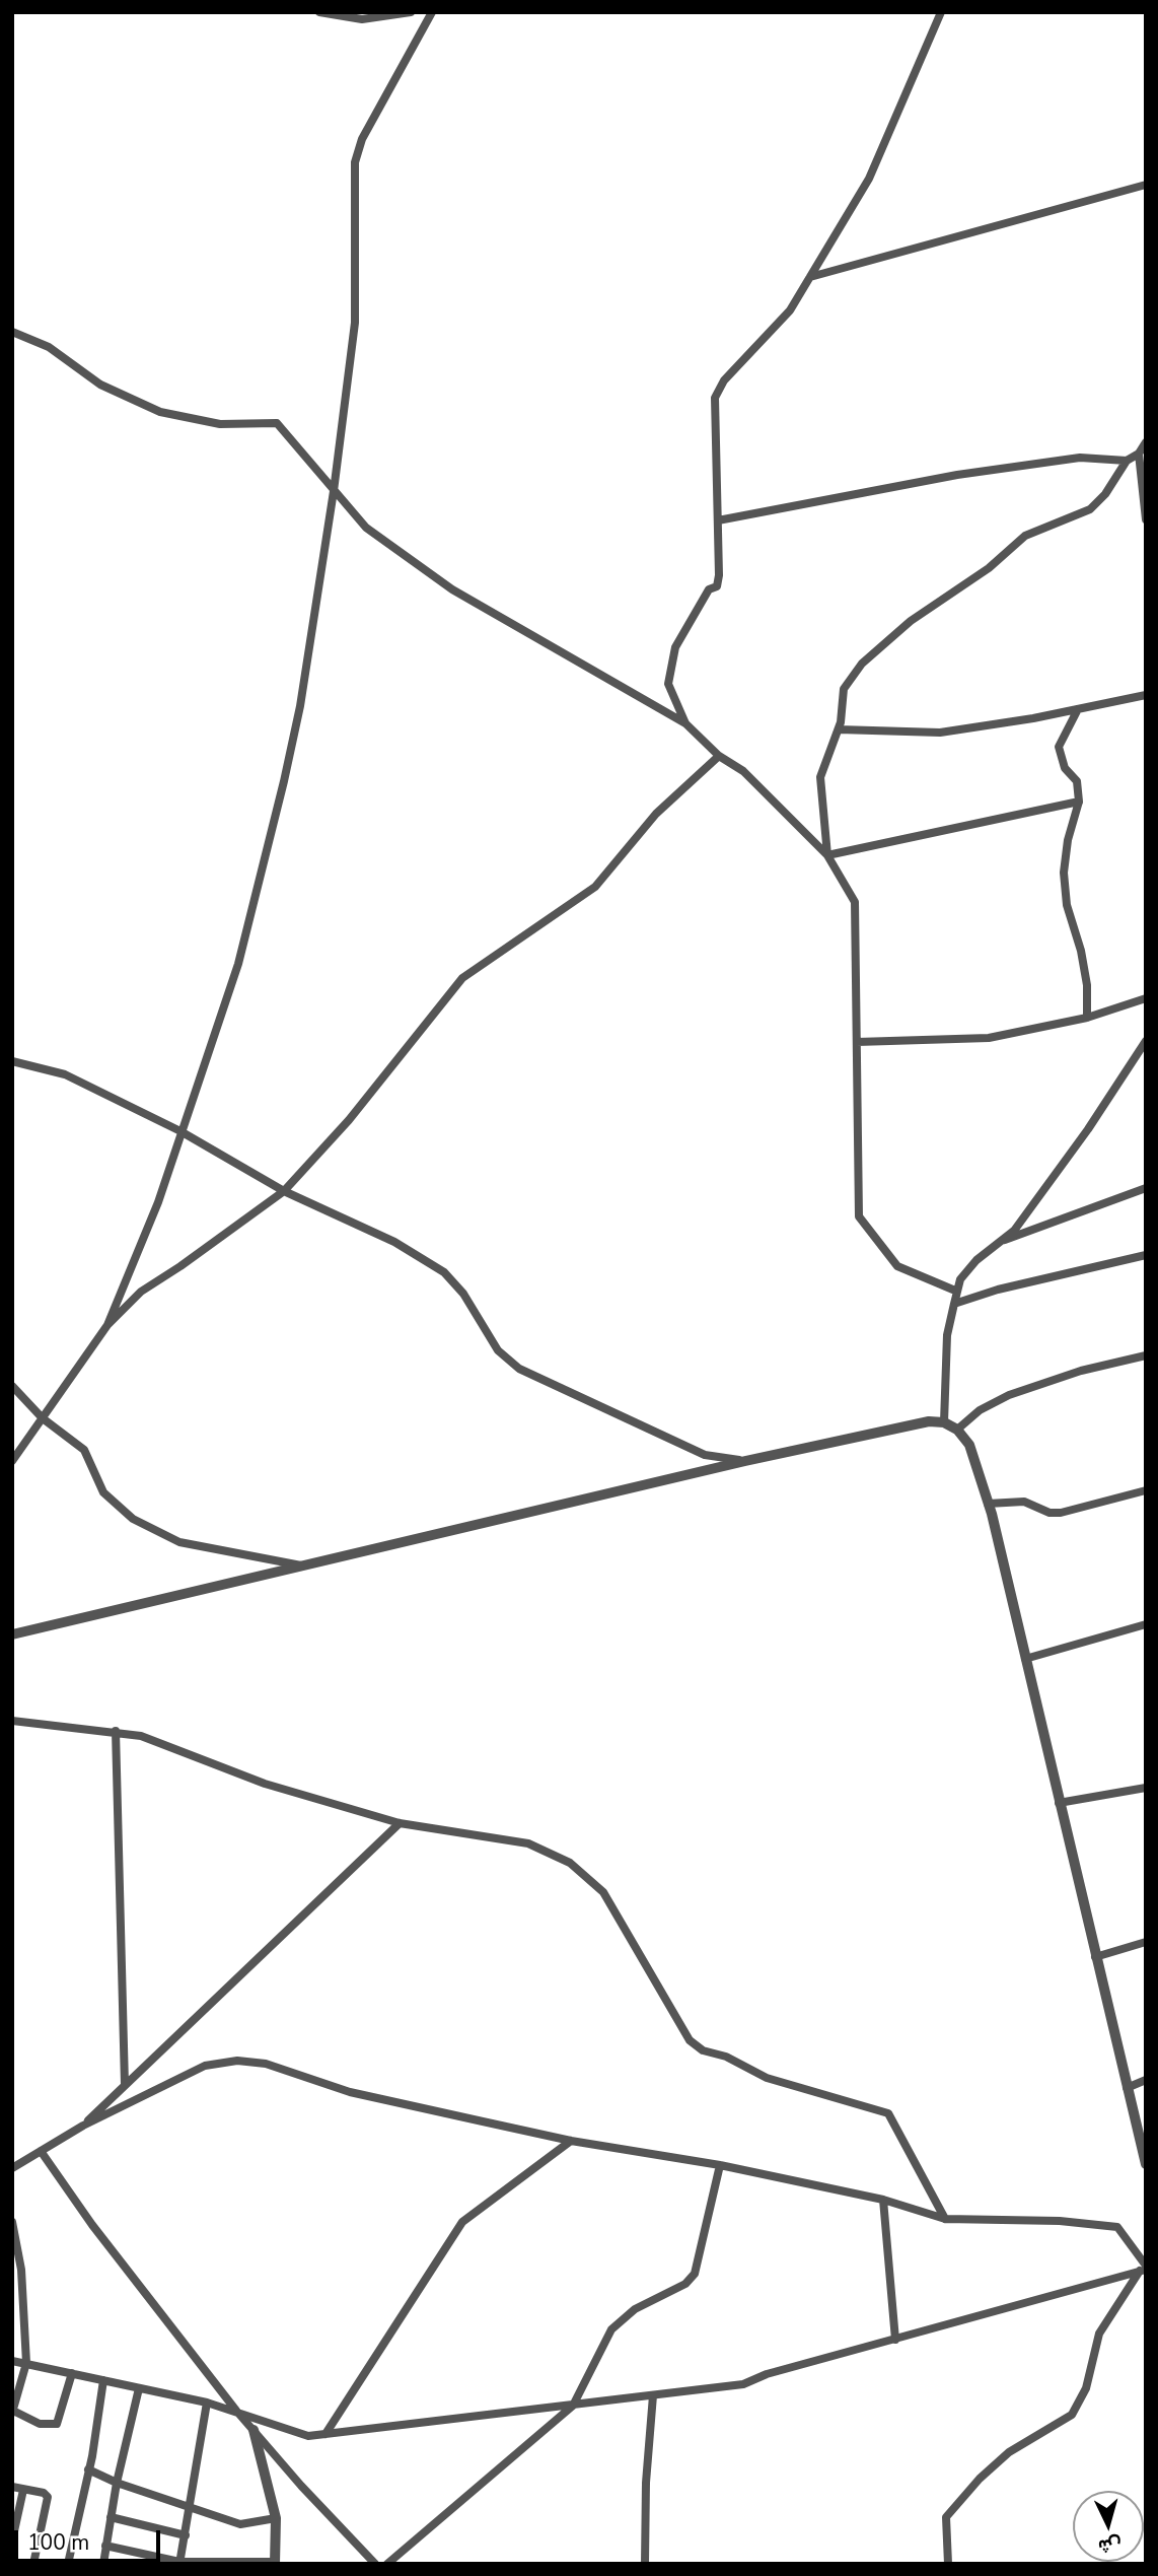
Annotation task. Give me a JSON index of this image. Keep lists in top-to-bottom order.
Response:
{
  "scale_bar": "100 m",
  "north": "bottom"
}
